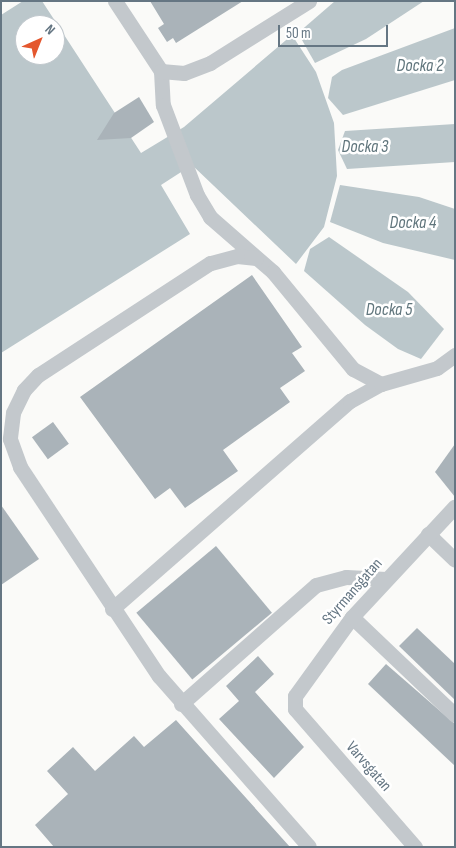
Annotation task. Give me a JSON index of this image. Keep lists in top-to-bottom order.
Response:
{
  "streets": {
    "street": ["Styrmansgatan", "Varvsgatan"]
  },
  "crossings": [
    ["Styrmansgatan", "Varvsgatan"]
  ],
  "water": [
    "Docka 2",
    "Docka 3",
    "Docka 4",
    "Docka 5"
  ],
  "scale_bar": "50 m",
  "north": "top right"
}
